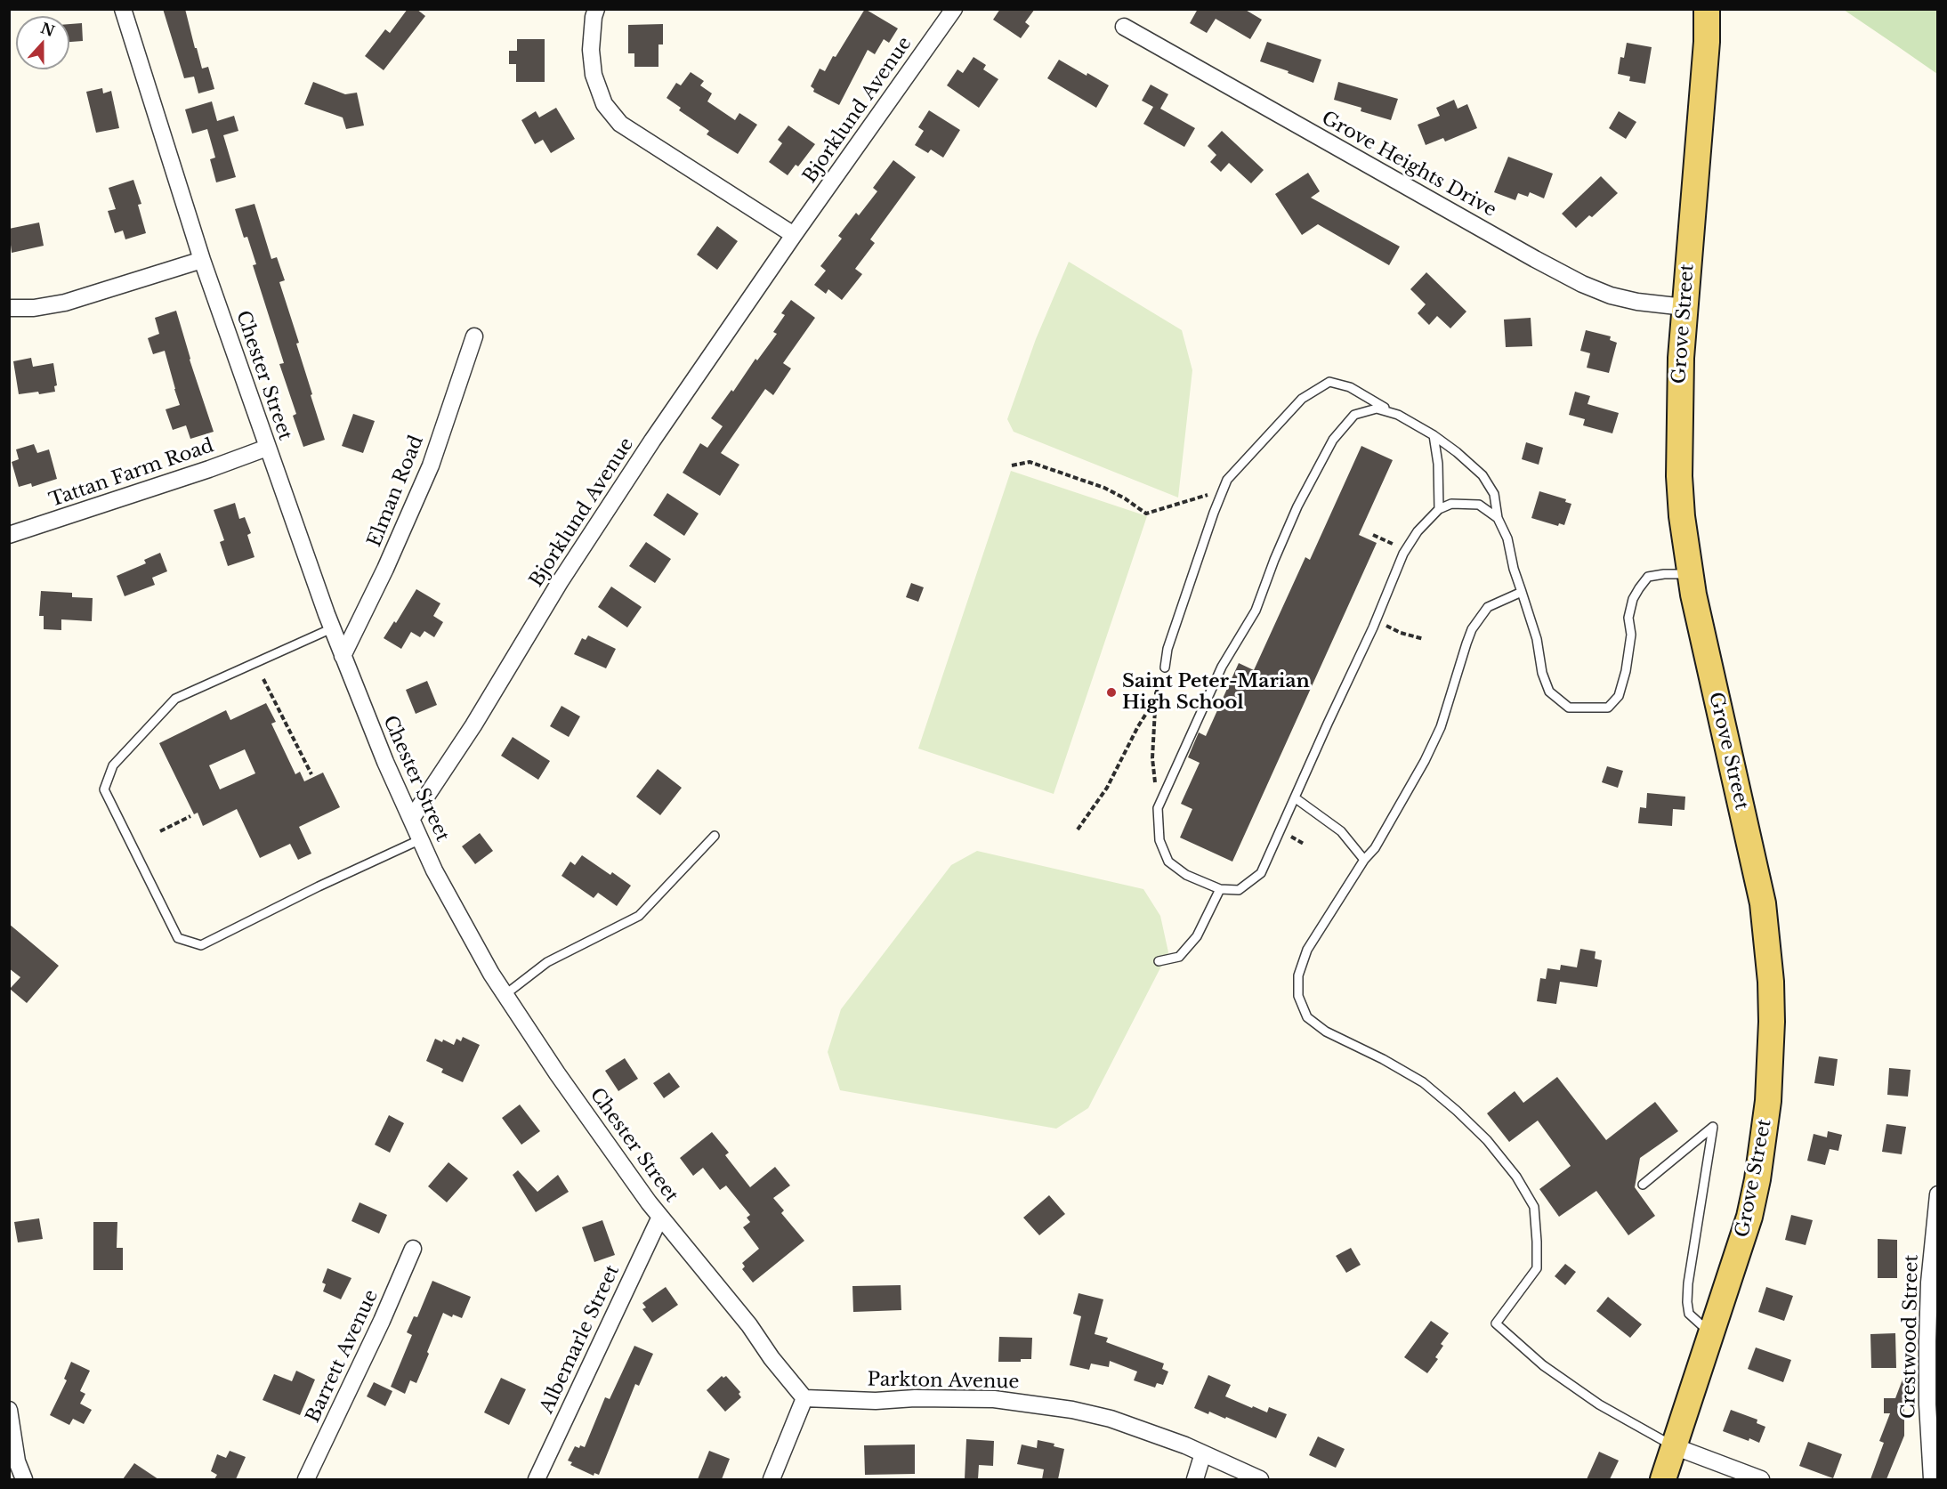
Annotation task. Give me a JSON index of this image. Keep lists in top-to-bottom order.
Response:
{
  "streets": {
    "main road": ["Grove Street"],
    "street": [
      "Bjorklund Avenue",
      "Grove Heights Drive",
      "Chester Street",
      "Tattan Farm Road",
      "Elman Road",
      "Crestwood Street",
      "Albemarle Street",
      "Barrett Avenue",
      "Parkton Avenue"
    ]
  },
  "crossings": [
    ["Bjorklund Avenue", "Chester Street"],
    ["Grove Heights Drive", "Grove Street"],
    ["Chester Street", "Tattan Farm Road"],
    ["Chester Street", "Elman Road"],
    ["Chester Street", "Albemarle Street"],
    ["Chester Street", "Parkton Avenue"]
  ],
  "places": ["Saint Peter-Marian High School"],
  "north": "top"
}
